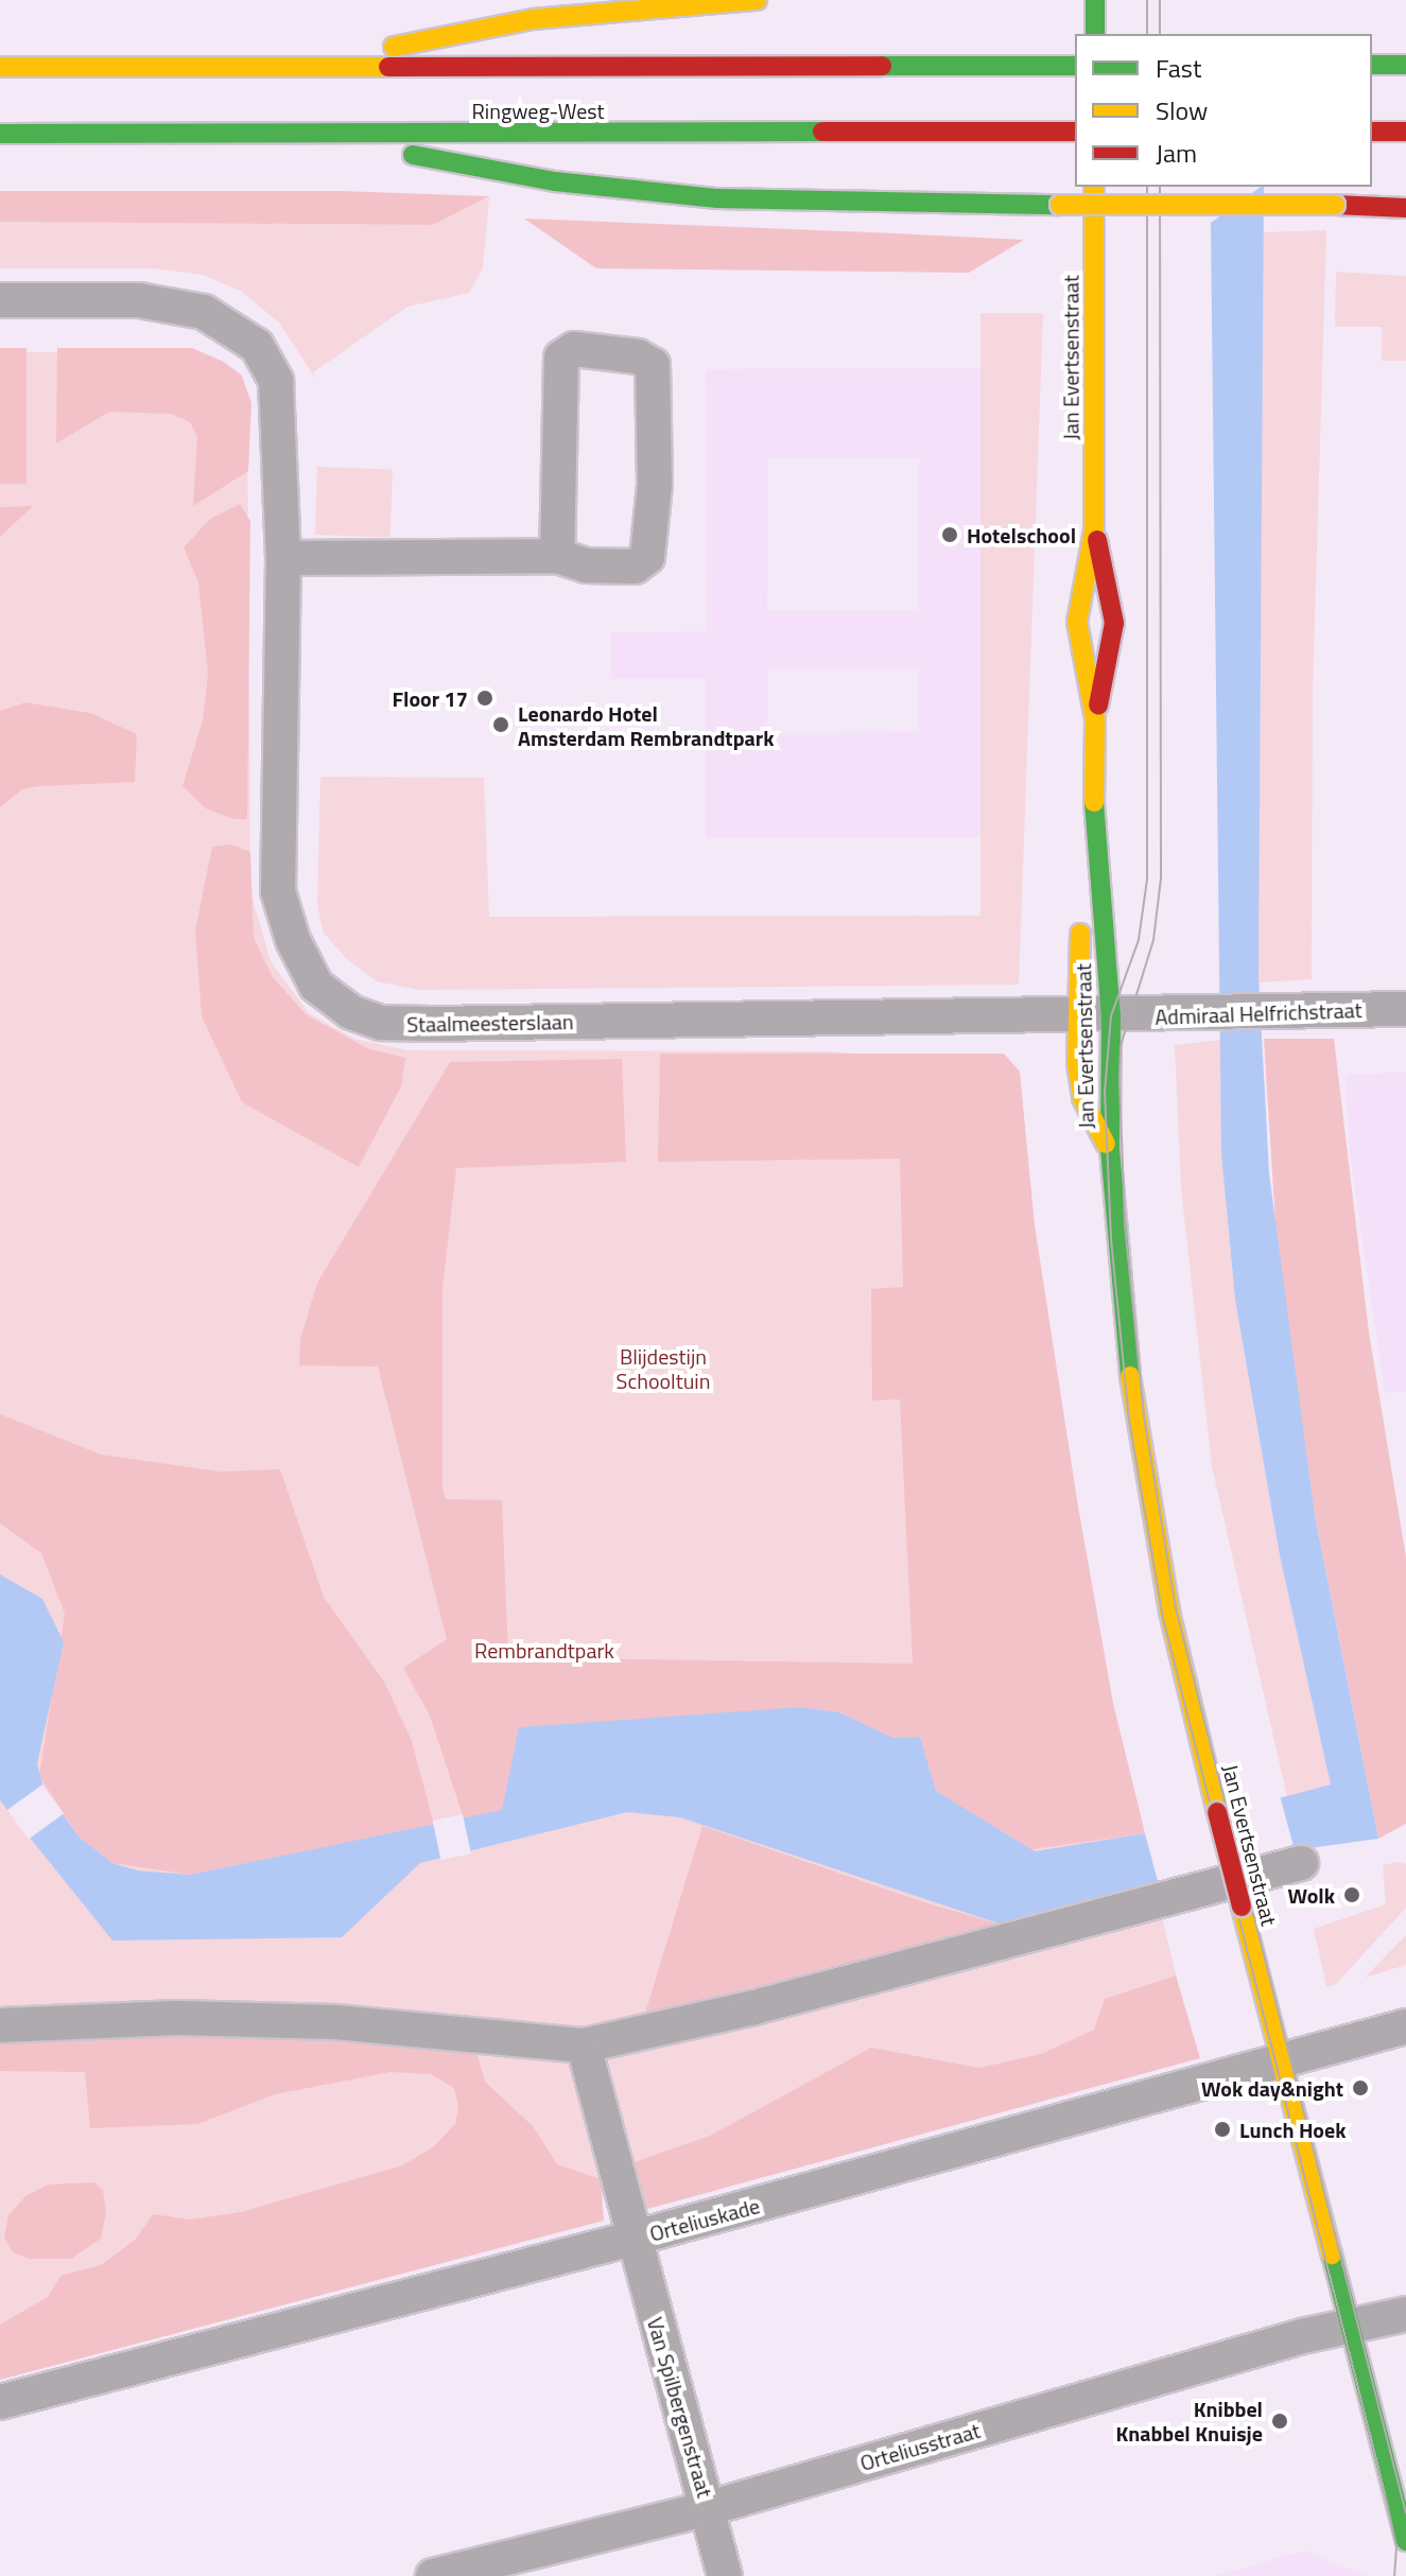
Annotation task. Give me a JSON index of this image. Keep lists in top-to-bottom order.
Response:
{
  "streets": {
    "main road": ["Ringweg-West", "Jan Evertsenstraat"],
    "street": [
      "Admiraal Helfrichstraat",
      "Staalmeesterslaan",
      "Orteliuskade",
      "Van Spilbergenstraat",
      "Orteliusstraat"
    ]
  },
  "crossings": [
    ["Jan Evertsenstraat", "Admiraal Helfrichstraat"],
    ["Jan Evertsenstraat", "Staalmeesterslaan"],
    ["Jan Evertsenstraat", "Orteliuskade"],
    ["Jan Evertsenstraat", "Orteliusstraat"],
    ["Admiraal Helfrichstraat", "Staalmeesterslaan"],
    ["Orteliuskade", "Van Spilbergenstraat"],
    ["Van Spilbergenstraat", "Orteliusstraat"]
  ],
  "parks": ["Blijdestijn Schooltuin", "Rembrandtpark"],
  "places": [
    "Hotelschool",
    "Floor 17",
    "Leonardo Hotel Amsterdam Rembrandtpark",
    "Wolk",
    "Wok day&night",
    "Lunch Hoek",
    "Knibbel Knabbel Knuisje"
  ],
  "legend": ["Fast", "Slow", "Jam"]
}
